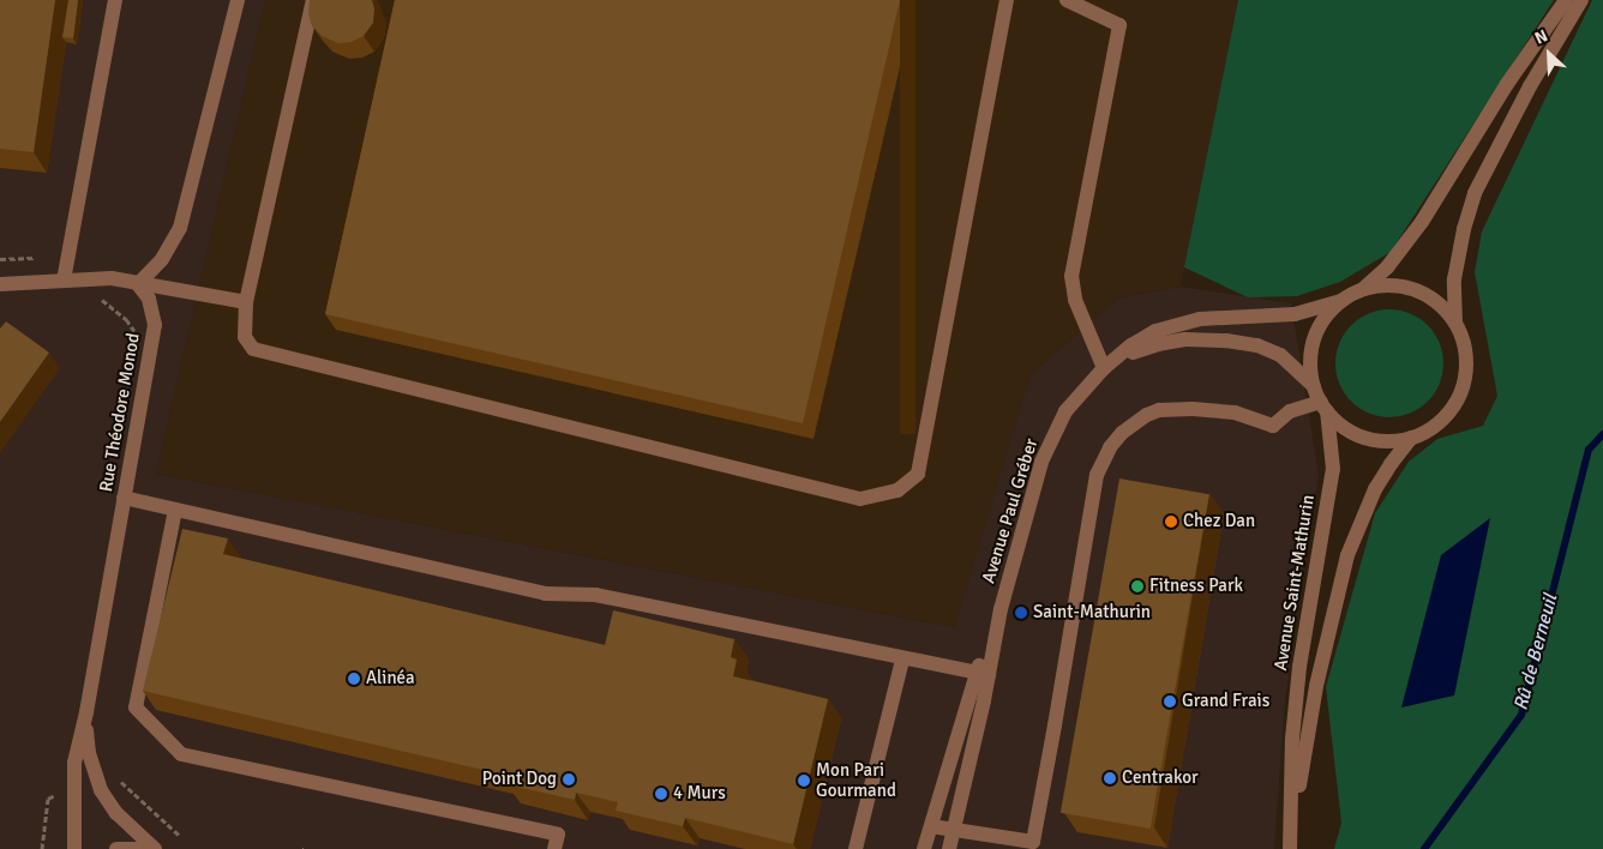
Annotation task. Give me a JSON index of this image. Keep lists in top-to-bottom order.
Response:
{
  "streets": {
    "street": ["Rue Théodore Monod", "Avenue Paul Gréber", "Avenue Saint-Mathurin"]
  },
  "crossings": [
    ["Avenue Paul Gréber", "Avenue Saint-Mathurin"]
  ],
  "water": ["Rû de Berneuil"],
  "places": [
    "Chez Dan",
    "Fitness Park",
    "Saint-Mathurin",
    "Alinéa",
    "Grand Frais",
    "Centrakor",
    "Point Dog",
    "Mon Pari Gourmand",
    "4 Murs"
  ],
  "north": "top left"
}
